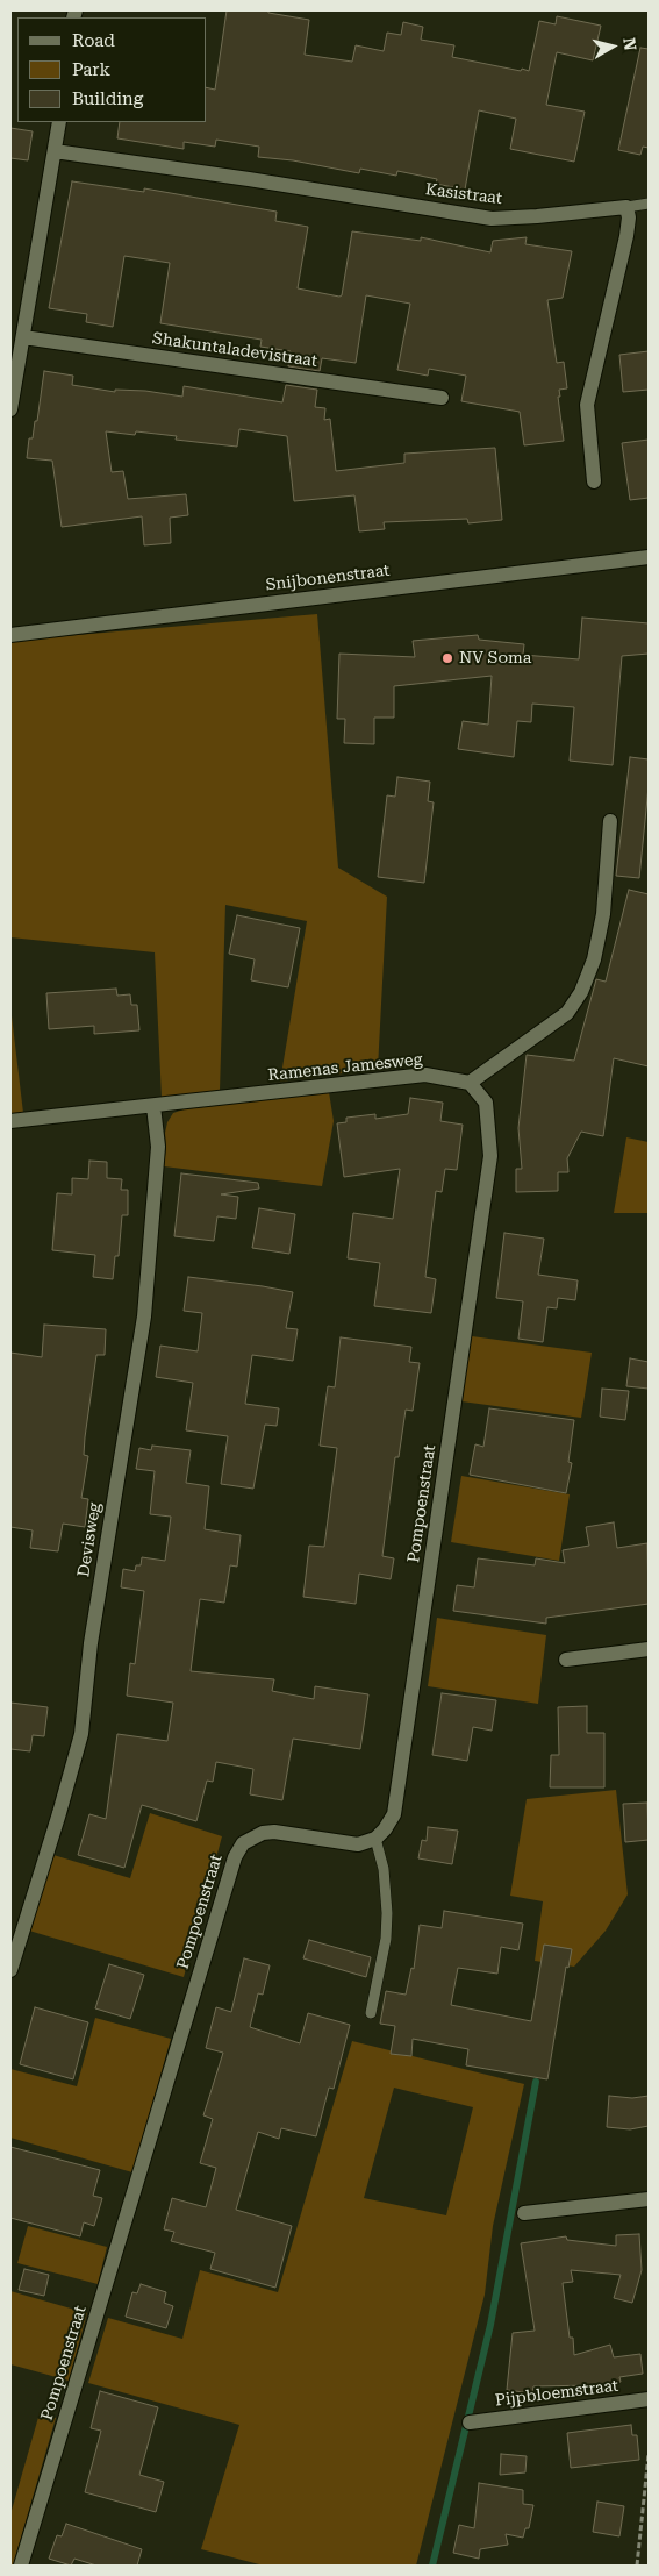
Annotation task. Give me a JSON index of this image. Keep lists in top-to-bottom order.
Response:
{
  "streets": {
    "street": [
      "Kasistraat",
      "Shakuntaladevistraat",
      "Snijbonenstraat",
      "Ramenas Jamesweg",
      "Pompoenstraat",
      "Devisweg",
      "Pijpbloemstraat"
    ]
  },
  "crossings": [
    ["Ramenas Jamesweg", "Pompoenstraat"],
    ["Ramenas Jamesweg", "Devisweg"]
  ],
  "places": ["NV Soma"],
  "legend": ["Road", "Park", "Building"],
  "north": "right"
}
